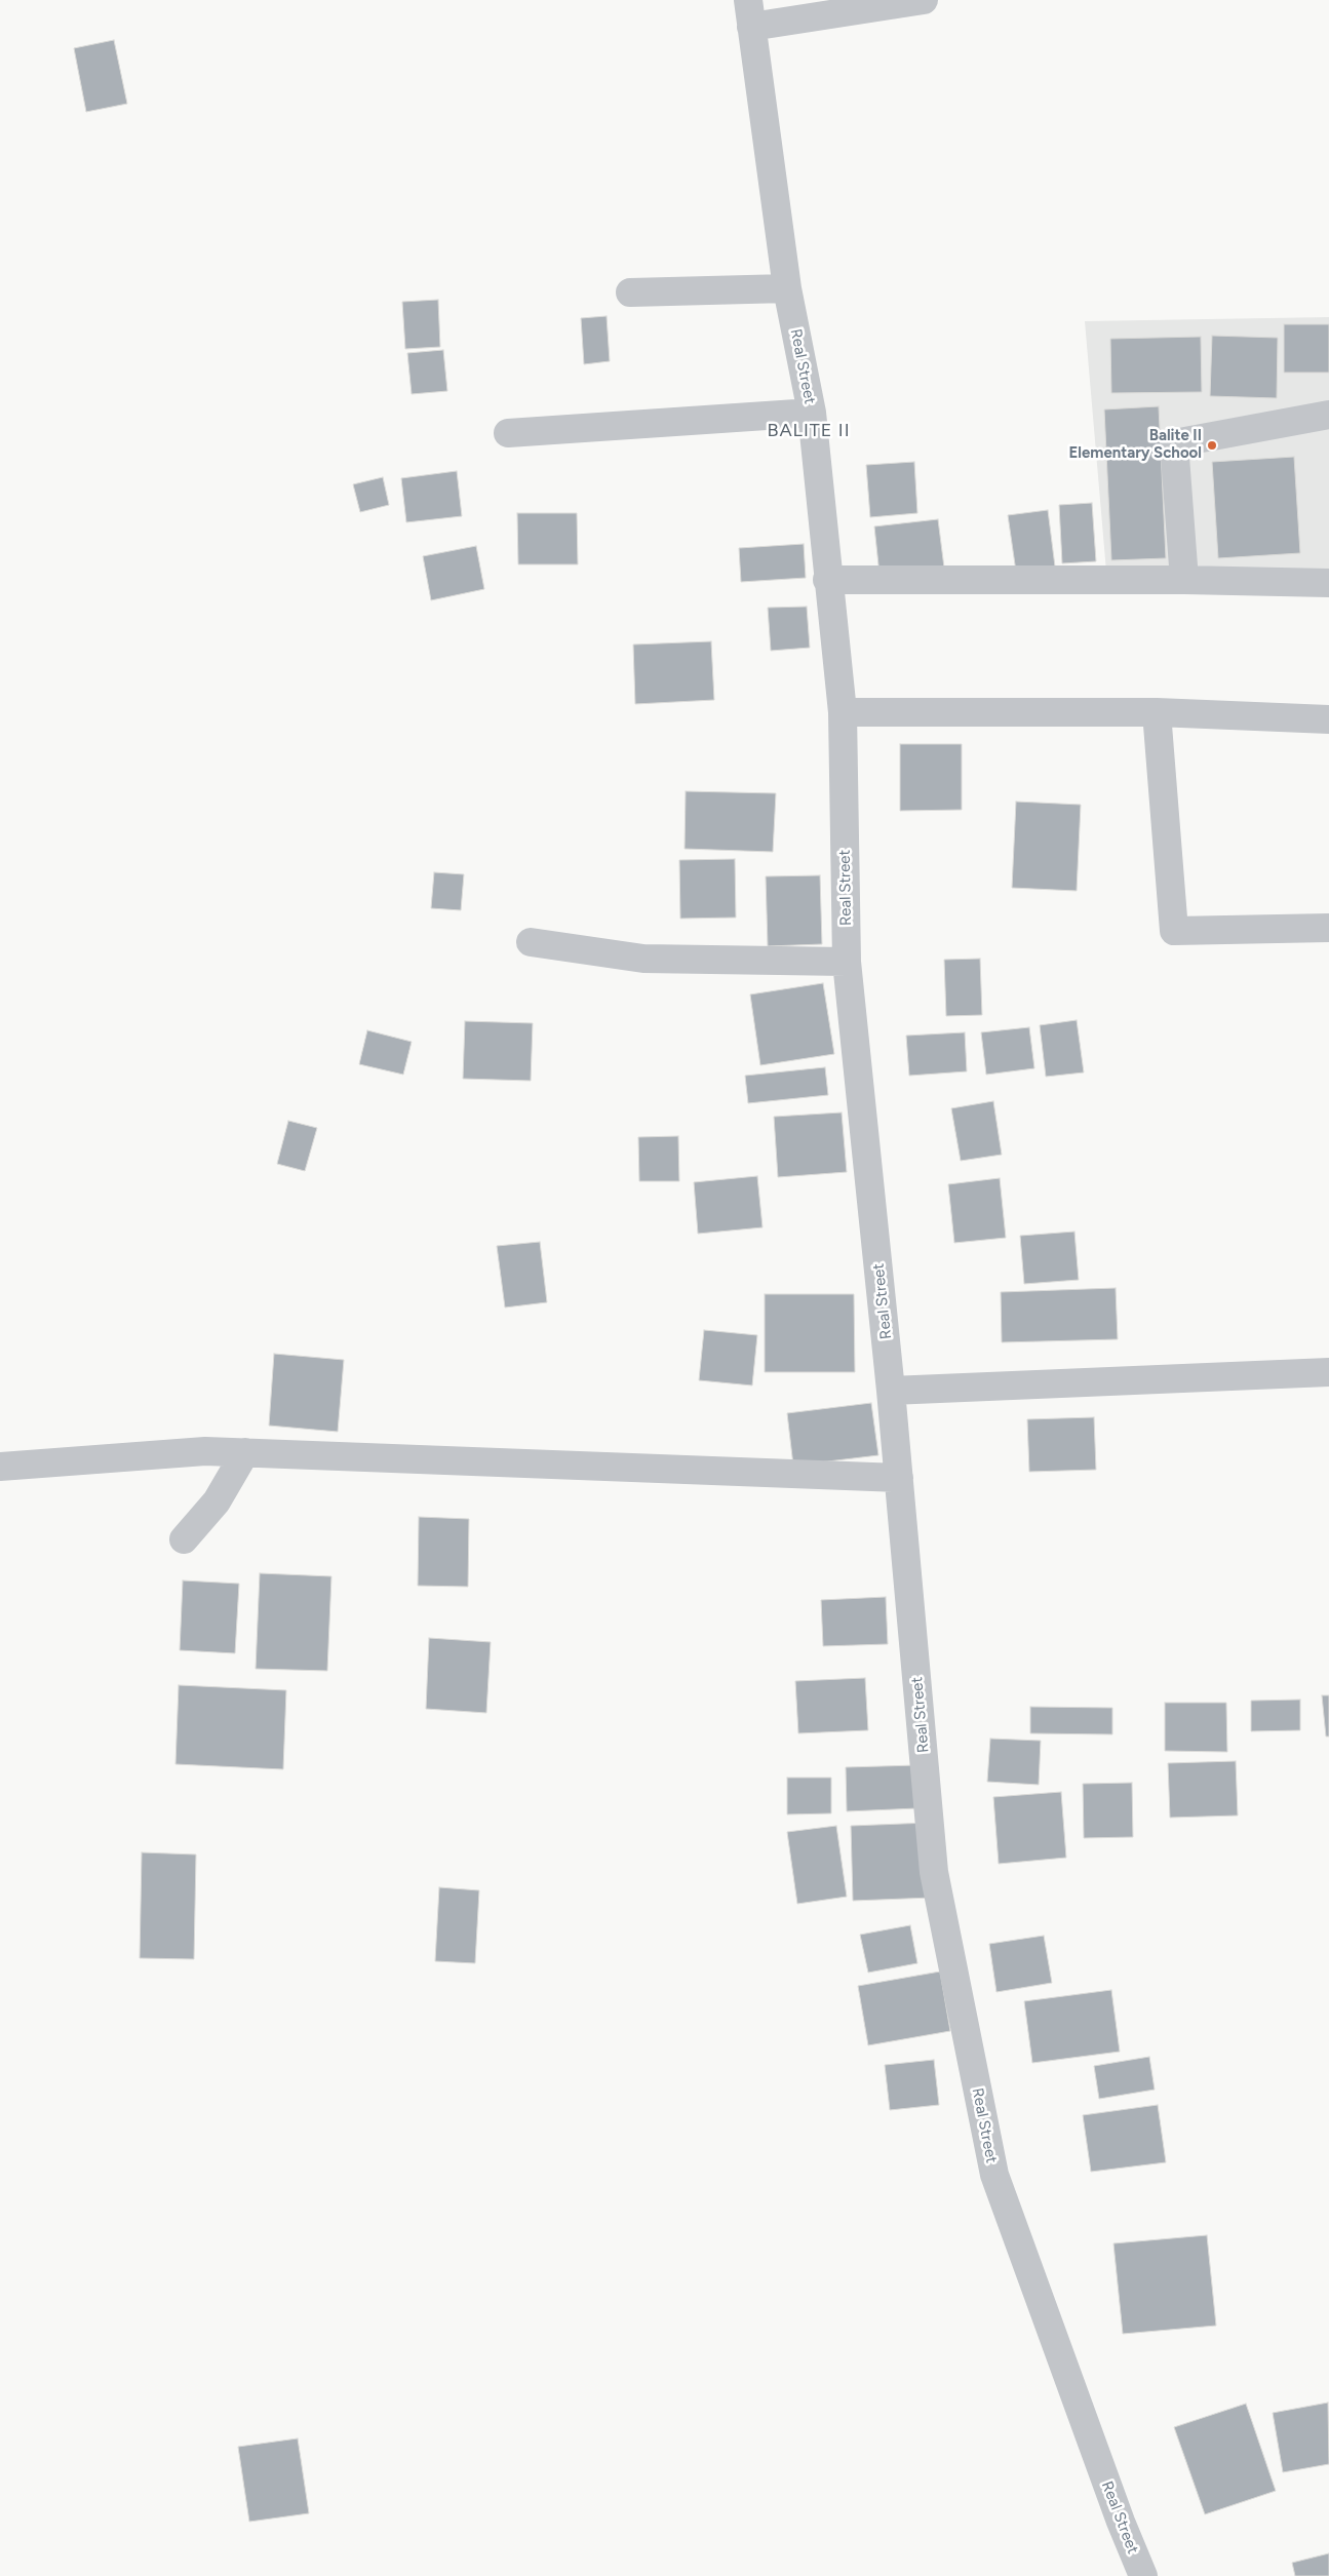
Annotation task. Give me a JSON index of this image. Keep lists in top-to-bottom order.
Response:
{
  "streets": {
    "street": ["Real Street"]
  },
  "districts": ["BALITE II"],
  "places": ["Balite II Elementary School"]
}
